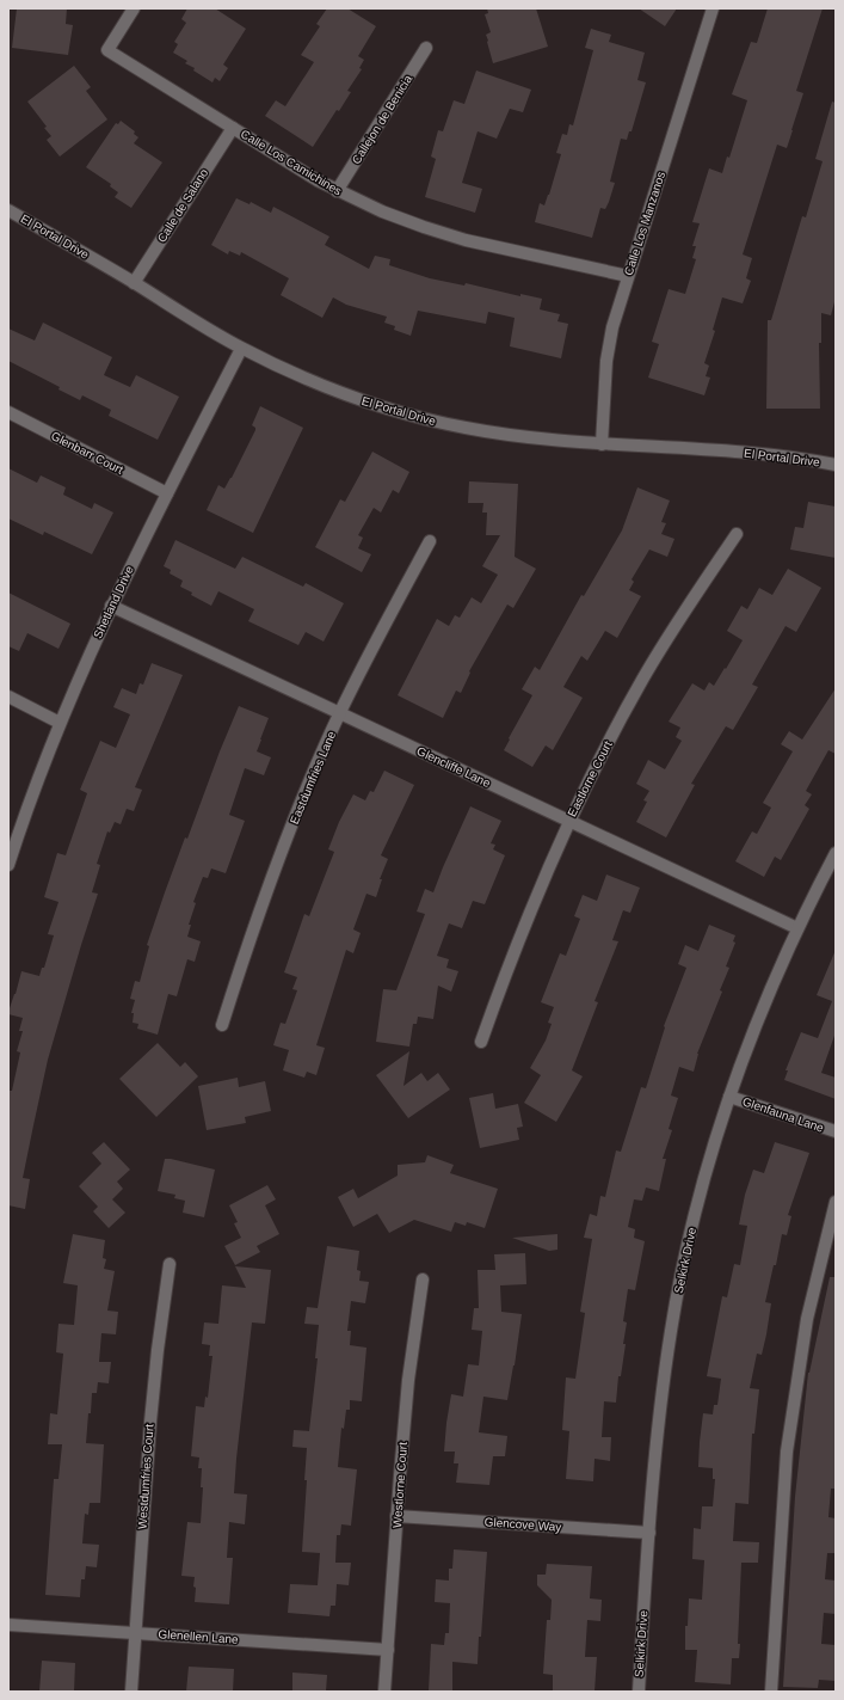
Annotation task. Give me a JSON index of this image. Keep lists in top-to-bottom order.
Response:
{
  "streets": {
    "street": [
      "Callejon de Benicia",
      "Calle Los Camichines",
      "Calle de Salano",
      "Calle Los Manzanos",
      "El Portal Drive",
      "Glenbarr Court",
      "Shetland Drive",
      "Glencliffe Lane",
      "Eastdumfries Lane",
      "Eastlorne Court",
      "Glenfauna Lane",
      "Selkirk Drive",
      "Westdumfries Court",
      "Westlorne Court",
      "Glencove Way",
      "Glenellen Lane"
    ]
  },
  "crossings": [
    ["Callejon de Benicia", "Calle Los Camichines"],
    ["Calle Los Camichines", "Calle de Salano"],
    ["Calle Los Camichines", "Calle Los Manzanos"],
    ["Calle de Salano", "El Portal Drive"],
    ["Calle Los Manzanos", "El Portal Drive"],
    ["El Portal Drive", "Shetland Drive"],
    ["Glenbarr Court", "Shetland Drive"],
    ["Shetland Drive", "Glencliffe Lane"],
    ["Glencliffe Lane", "Eastdumfries Lane"],
    ["Glencliffe Lane", "Eastlorne Court"],
    ["Glencliffe Lane", "Selkirk Drive"],
    ["Glenfauna Lane", "Selkirk Drive"],
    ["Selkirk Drive", "Glencove Way"],
    ["Westdumfries Court", "Glenellen Lane"],
    ["Westlorne Court", "Glencove Way"],
    ["Westlorne Court", "Glenellen Lane"]
  ]
}
